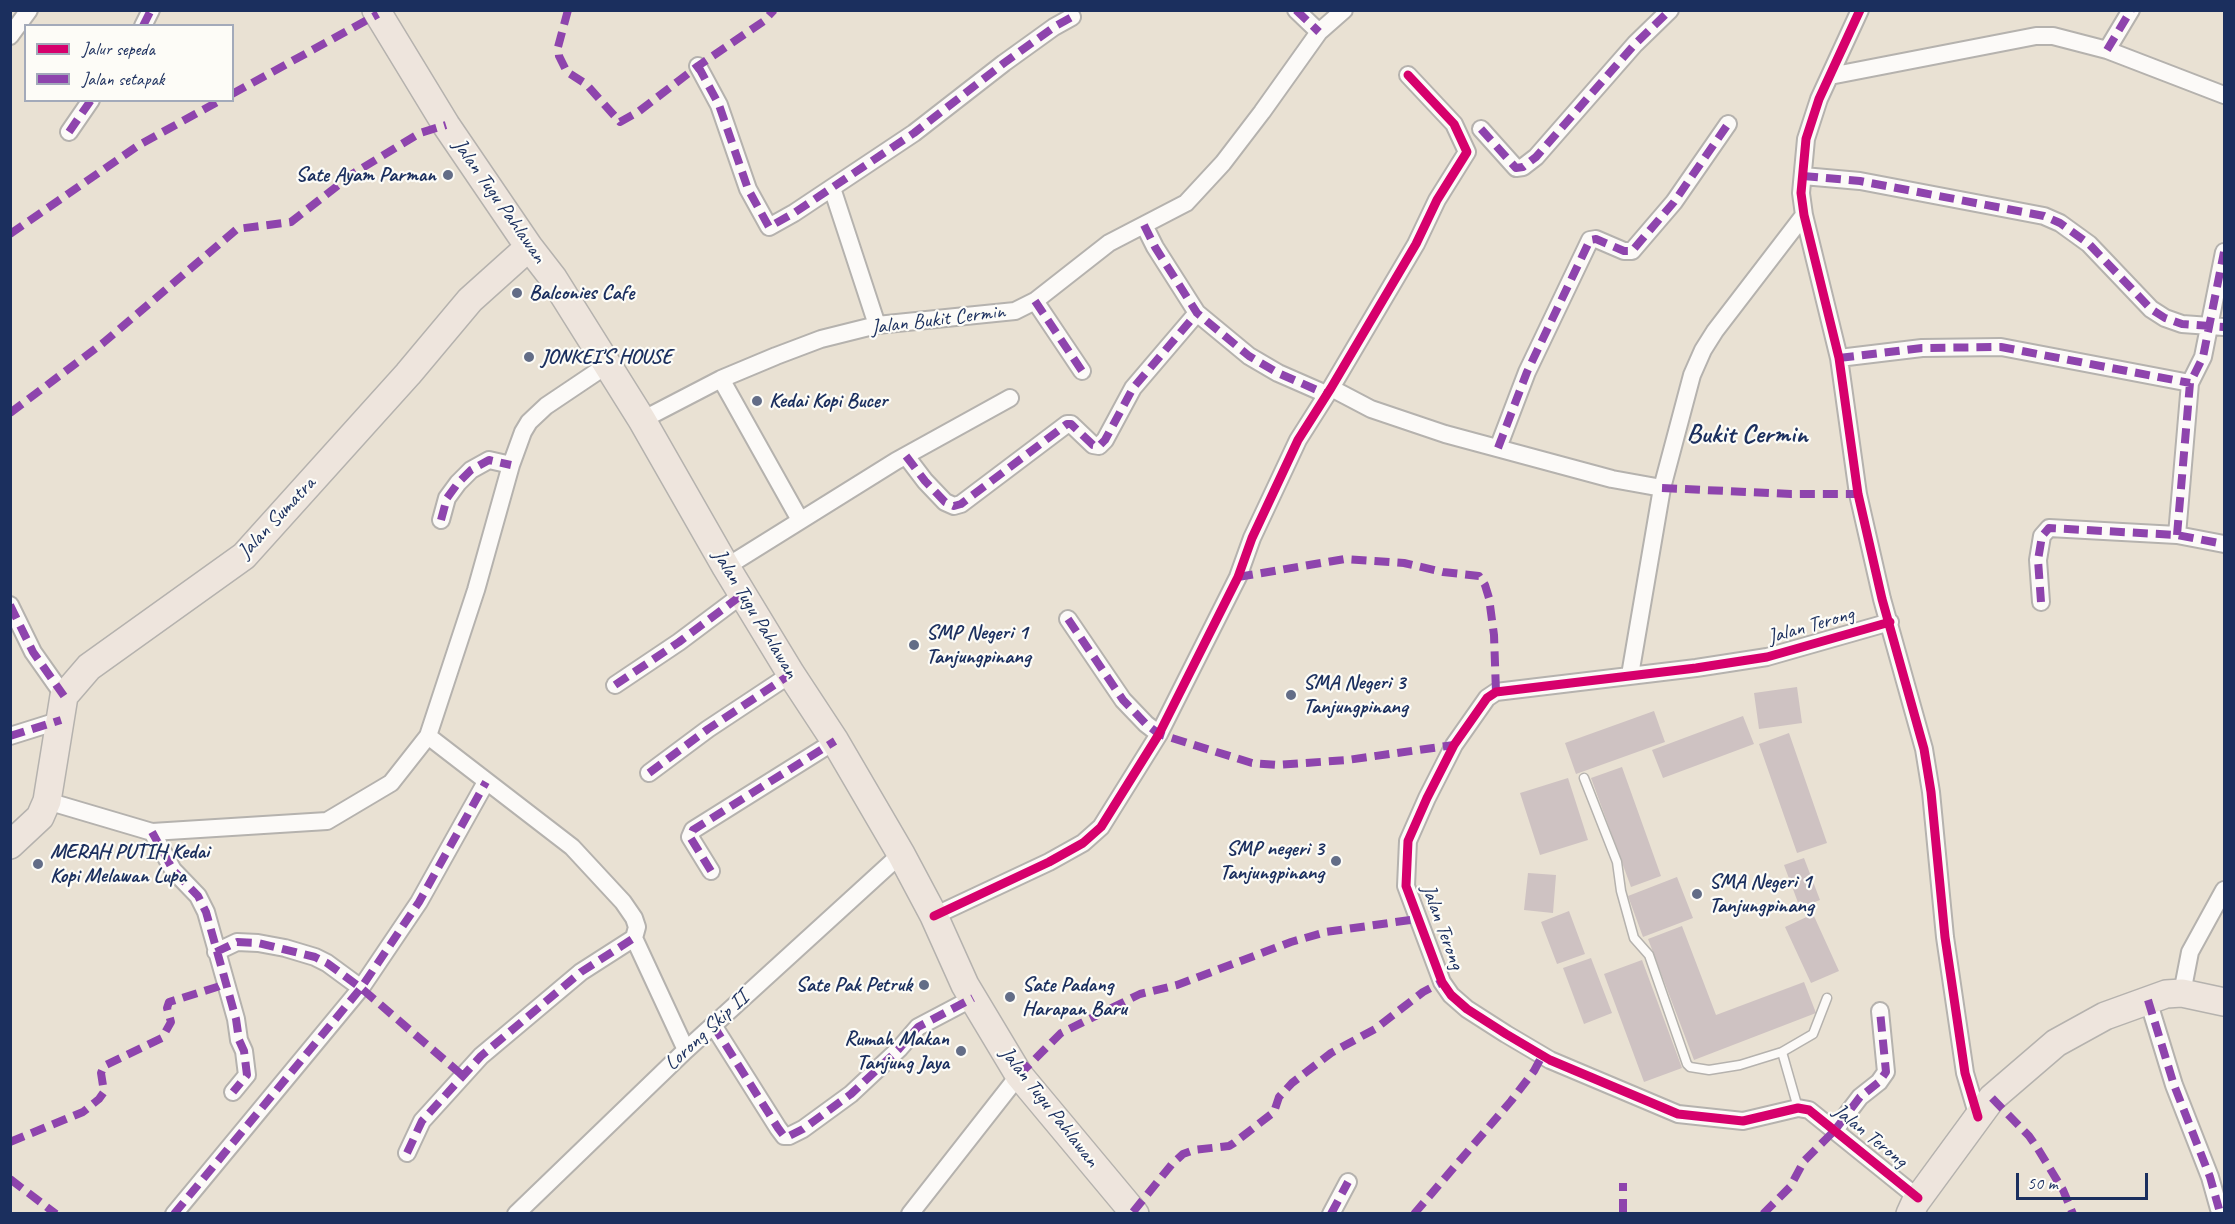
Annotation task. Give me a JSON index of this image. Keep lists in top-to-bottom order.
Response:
{
  "streets": {
    "main road": ["Jalan Tugu Pahlawan", "Jalan Sumatra"],
    "street": ["Jalan Bukit Cermin", "Jalan Terong", "Lorong Skip II"]
  },
  "crossings": [
    ["Jalan Tugu Pahlawan", "Jalan Bukit Cermin"],
    ["Jalan Tugu Pahlawan", "Jalan Sumatra"],
    ["Jalan Tugu Pahlawan", "Lorong Skip II"]
  ],
  "districts": ["Bukit Cermin"],
  "places": [
    "Sate Ayam Parman",
    "Balconies Cafe",
    "JONKEI'S HOUSE",
    "Kedai Kopi Bucer",
    "SMP Negeri 1 Tanjungpinang",
    "SMA Negeri 3 Tanjungpinang",
    "SMP negeri 3 Tanjungpinang",
    "MERAH PUTIH Kedai Kopi Melawan Lupa",
    "SMA Negeri 1 Tanjungpinang",
    "Sate Pak Petruk",
    "Sate Padang Harapan Baru",
    "Rumah Makan Tanjung Jaya"
  ],
  "legend": ["Jalur sepeda", "Jalan setapak"],
  "scale_bar": "50 m"
}
